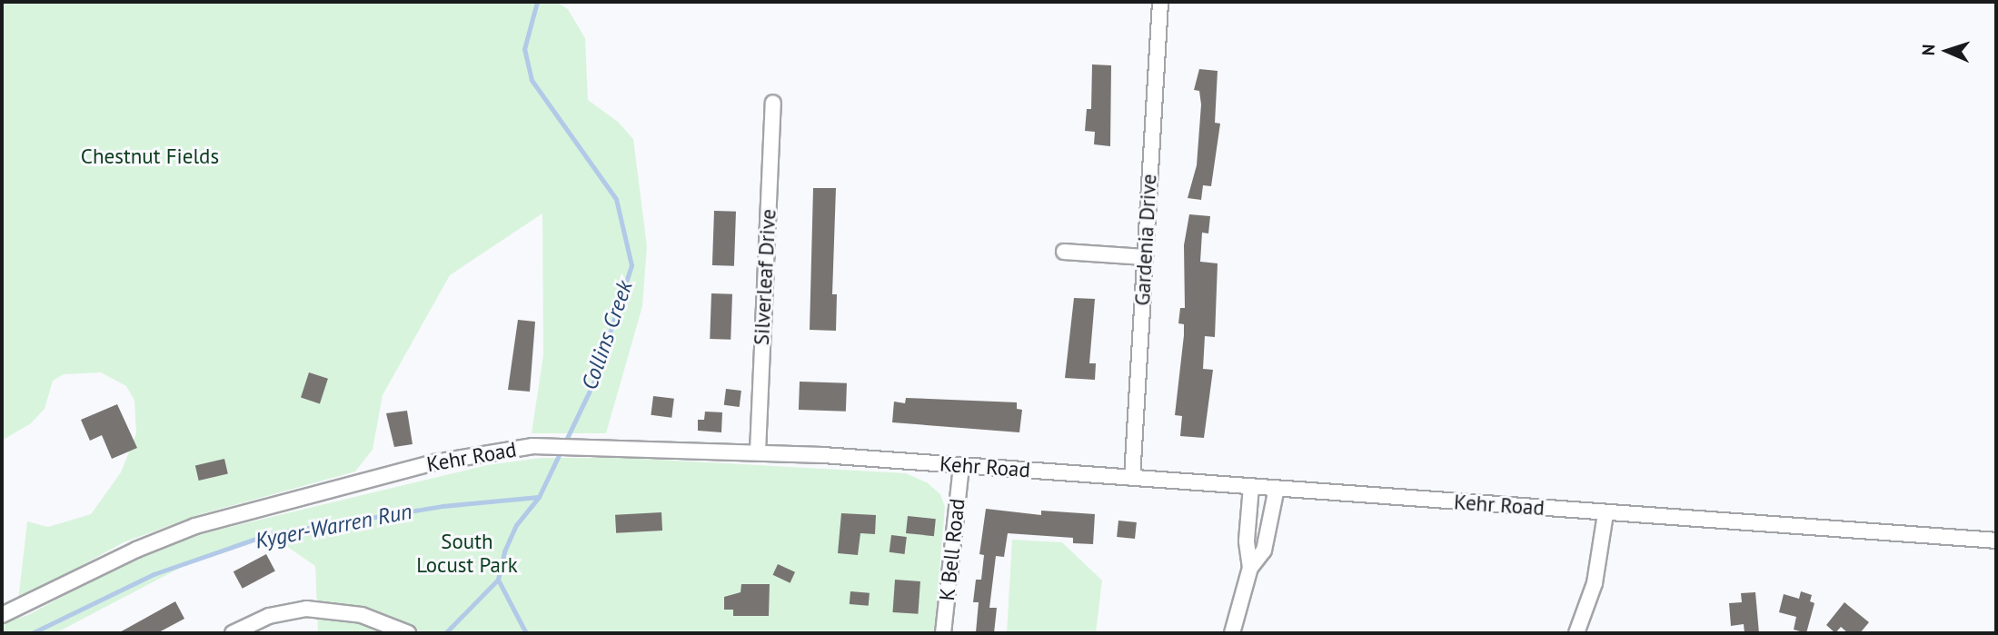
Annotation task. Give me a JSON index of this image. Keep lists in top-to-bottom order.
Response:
{
  "streets": {
    "street": [
      "Gardenia Drive",
      "Silverleaf Drive",
      "Kehr Road",
      "K Bell Road"
    ]
  },
  "crossings": [
    ["Gardenia Drive", "Kehr Road"],
    ["Silverleaf Drive", "Kehr Road"],
    ["Kehr Road", "K Bell Road"]
  ],
  "water": ["Collins Creek", "Kyger-Warren Run"],
  "parks": ["Chestnut Fields", "South Locust Park"],
  "north": "left"
}
